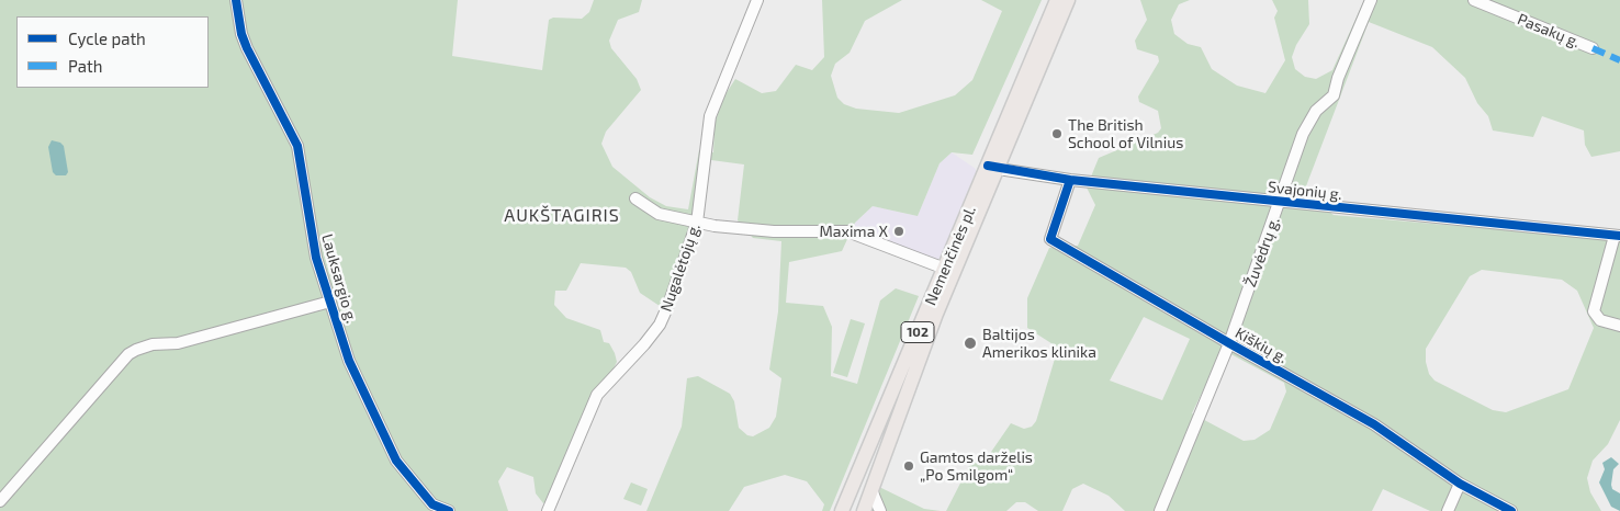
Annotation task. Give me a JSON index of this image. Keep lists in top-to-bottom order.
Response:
{
  "streets": {
    "main road": ["Nemenčinės pl.", "102"],
    "street": [
      "Pasakų g.",
      "Svajonių g.",
      "Žuvėdrų g.",
      "Nugalėtojų g.",
      "Lauksargio g.",
      "Kiškių g."
    ]
  },
  "crossings": [
    ["Svajonių g.", "Žuvėdrų g."],
    ["Svajonių g.", "Nemenčinės pl."],
    ["Svajonių g.", "Kiškių g."],
    ["Žuvėdrų g.", "Kiškių g."]
  ],
  "districts": ["AUKŠTAGIRIS"],
  "places": [
    "The British School of Vilnius",
    "Maxima X",
    "Baltijos Amerikos klinika",
    "Gamtos darželis „Po Smilgom“"
  ],
  "legend": ["Cycle path", "Path"]
}
